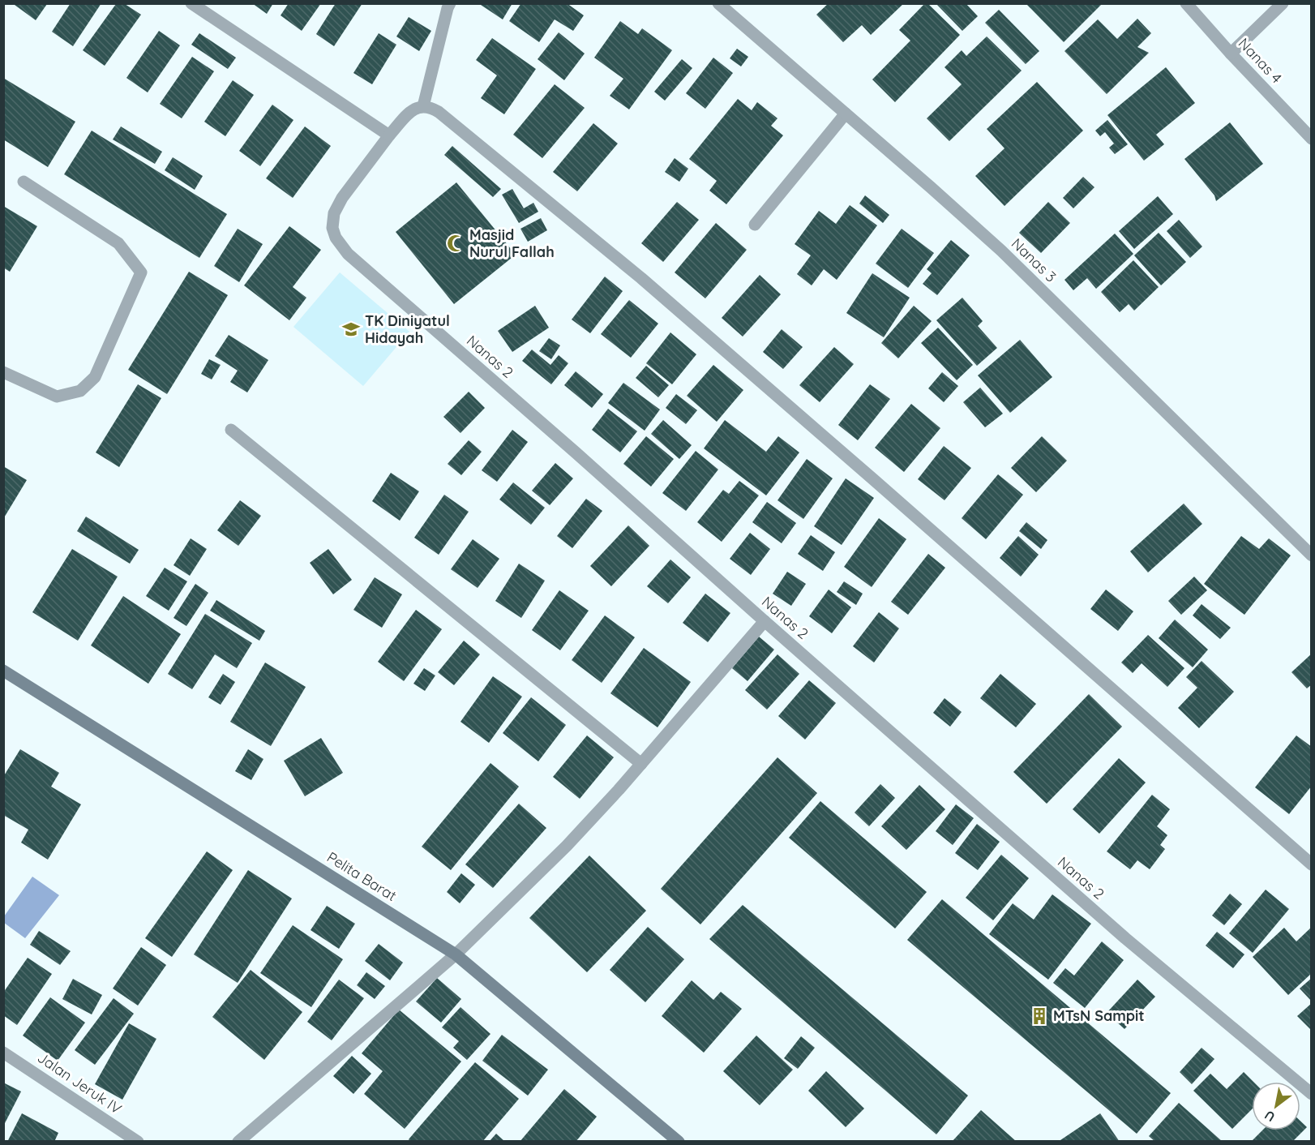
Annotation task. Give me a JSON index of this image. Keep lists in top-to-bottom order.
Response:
{
  "streets": {
    "street": [
      "Nanas 4",
      "Nanas 3",
      "Nanas 2",
      "Pelita Barat",
      "Jalan Jeruk IV"
    ]
  },
  "places": {
    "mosque": ["Masjid Nurul Fallah"],
    "school or university": ["TK Diniyatul Hidayah"],
    "building": ["MTsN Sampit"]
  },
  "north": "bottom left"
}
